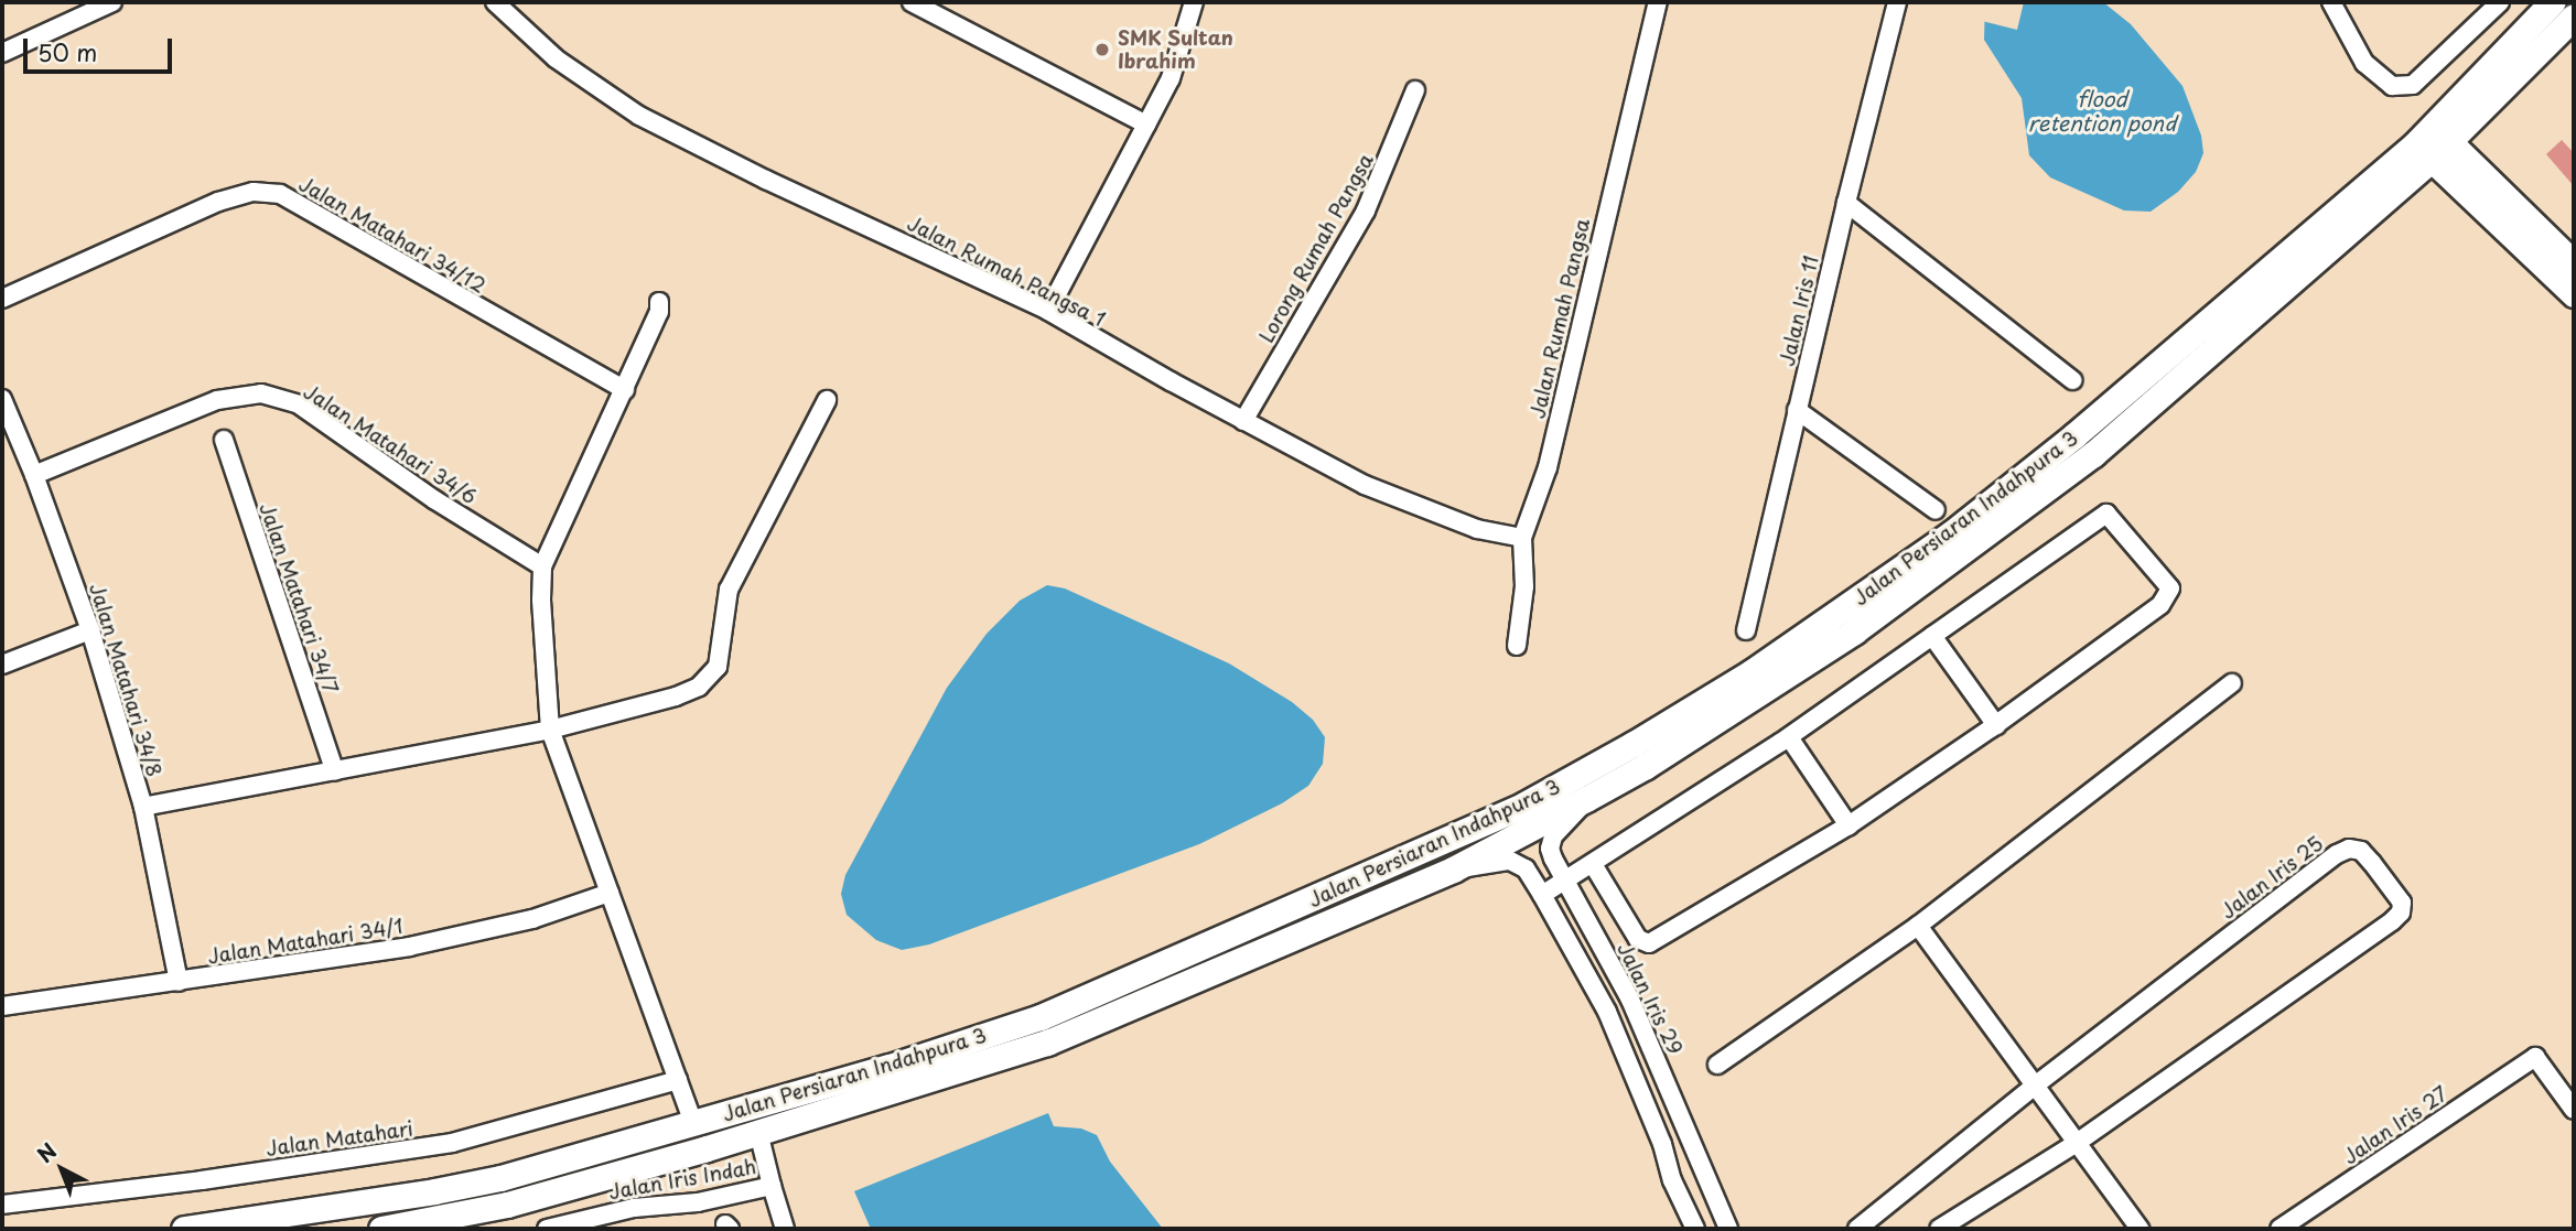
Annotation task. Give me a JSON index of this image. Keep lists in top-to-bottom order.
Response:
{
  "streets": {
    "main road": ["Jalan Persiaran Indahpura 3"],
    "street": [
      "Jalan Matahari 34/12",
      "Lorong Rumah Pangsa",
      "Jalan Rumah Pangsa 1",
      "Jalan Iris 11",
      "Jalan Rumah Pangsa",
      "Jalan Matahari 34/6",
      "Jalan Matahari 34/7",
      "Jalan Matahari 34/8",
      "Jalan Iris 25",
      "Jalan Matahari 34/1",
      "Jalan Iris 29",
      "Jalan Iris 27",
      "Jalan Matahari",
      "Jalan Iris Indah"
    ]
  },
  "crossings": [
    ["Lorong Rumah Pangsa", "Jalan Rumah Pangsa 1"],
    ["Jalan Rumah Pangsa 1", "Jalan Rumah Pangsa"],
    ["Jalan Matahari 34/6", "Jalan Matahari 34/8"],
    ["Jalan Persiaran Indahpura 3", "Jalan Iris 29"],
    ["Jalan Persiaran Indahpura 3", "Jalan Iris Indah"],
    ["Jalan Matahari 34/8", "Jalan Matahari 34/1"]
  ],
  "water": ["flood retention pond"],
  "places": ["SMK Sultan Ibrahim"],
  "scale_bar": "50 m",
  "north": "top left"
}
